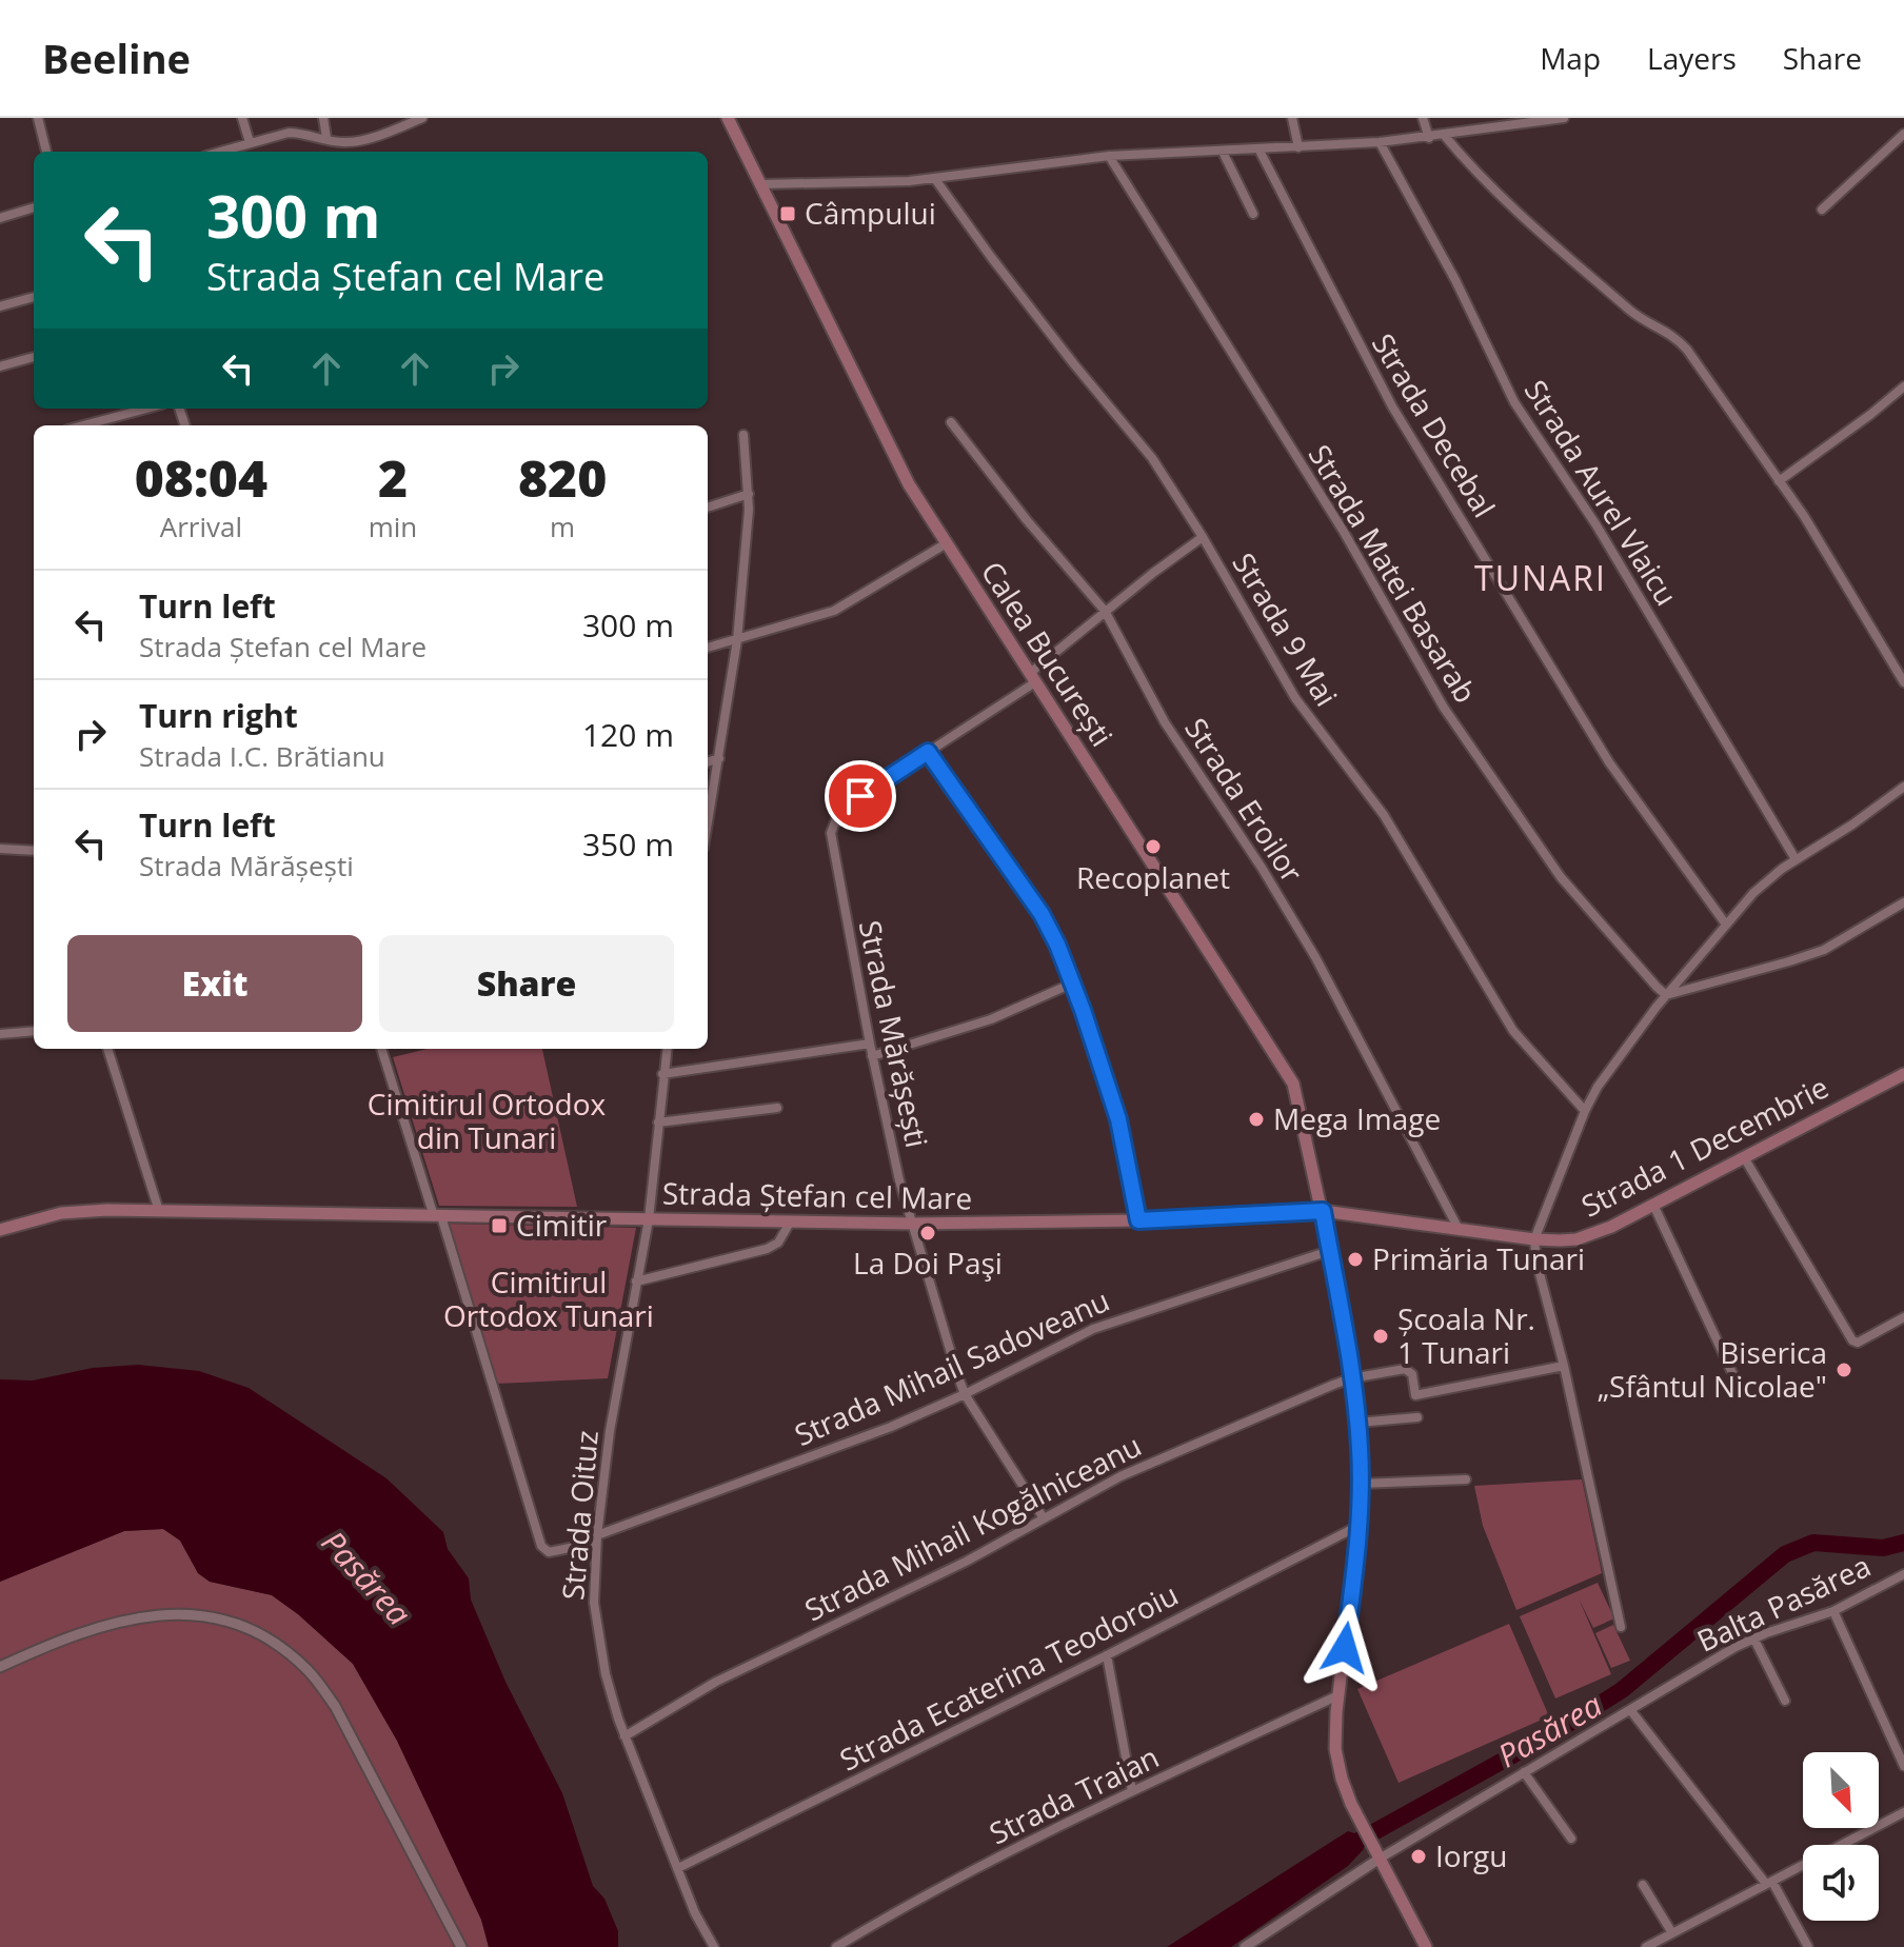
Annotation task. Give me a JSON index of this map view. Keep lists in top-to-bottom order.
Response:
{
  "streets": {
    "main road": ["Calea București", "Strada 1 Decembrie", "Strada Ștefan cel Mare"],
    "street": [
      "Strada Decebal",
      "Strada Aurel Vlaicu",
      "Strada Matei Basarab",
      "Strada 9 Mai",
      "Strada Eroilor",
      "Strada Mărășești",
      "Strada Mihail Sadoveanu",
      "Strada Oituz",
      "Strada Mihail Kogălniceanu",
      "Balta Pasărea",
      "Strada Ecaterina Teodoroiu",
      "Strada Traian"
    ]
  },
  "crossings": [
    ["Strada 9 Mai", "Strada Mărășești"],
    ["Calea București", "Strada Mărășești"],
    ["Calea București", "Strada 1 Decembrie"],
    ["Calea București", "Strada Ștefan cel Mare"],
    ["Calea București", "Strada Mihail Sadoveanu"],
    ["Calea București", "Strada Mihail Kogălniceanu"],
    ["Calea București", "Balta Pasărea"],
    ["Calea București", "Strada Ecaterina Teodoroiu"],
    ["Calea București", "Strada Traian"],
    ["Strada Eroilor", "Strada Mărășești"],
    ["Strada Eroilor", "Strada 1 Decembrie"],
    ["Strada Mărășești", "Strada Ștefan cel Mare"],
    ["Strada Mărășești", "Strada Mihail Sadoveanu"],
    ["Strada Mărășești", "Strada Mihail Kogălniceanu"],
    ["Strada 1 Decembrie", "Strada Ștefan cel Mare"],
    ["Strada Ștefan cel Mare", "Strada Mihail Sadoveanu"],
    ["Strada Ștefan cel Mare", "Strada Oituz"],
    ["Strada Mihail Sadoveanu", "Strada Oituz"],
    ["Strada Oituz", "Strada Mihail Kogălniceanu"],
    ["Strada Oituz", "Strada Ecaterina Teodoroiu"]
  ],
  "districts": ["TUNARI"],
  "water": ["Pasărea"],
  "parks": ["Cimitirul Ortodox din Tunari", "Cimitirul Ortodox Tunari"],
  "places": {
    "transit": ["Câmpului", "Cimitir"],
    "other": [
      "Recoplanet",
      "Mega Image",
      "La Doi Paşi",
      "Primăria Tunari",
      "Școala Nr. 1 Tunari",
      "Biserica „Sfântul Nicolae\"",
      "Iorgu"
    ]
  },
  "north": "bottom right",
  "page": {
    "header": "Beeline",
    "nav": ["Map", "Layers", "Share"],
    "turn": ["300 m", "Strada Ștefan cel Mare"],
    "eta": [
      "08:04",
      "Arrival",
      "2",
      "min",
      "820",
      "m"
    ],
    "list": [
      {
        "name": "Turn left",
        "note": "Strada Ștefan cel Mare",
        "value": "300 m"
      },
      {
        "name": "Turn right",
        "note": "Strada I.C. Brătianu",
        "value": "120 m"
      },
      {
        "name": "Turn left",
        "note": "Strada Mărășești",
        "value": "350 m"
      }
    ],
    "buttons": ["Exit", "Share"]
  }
}
